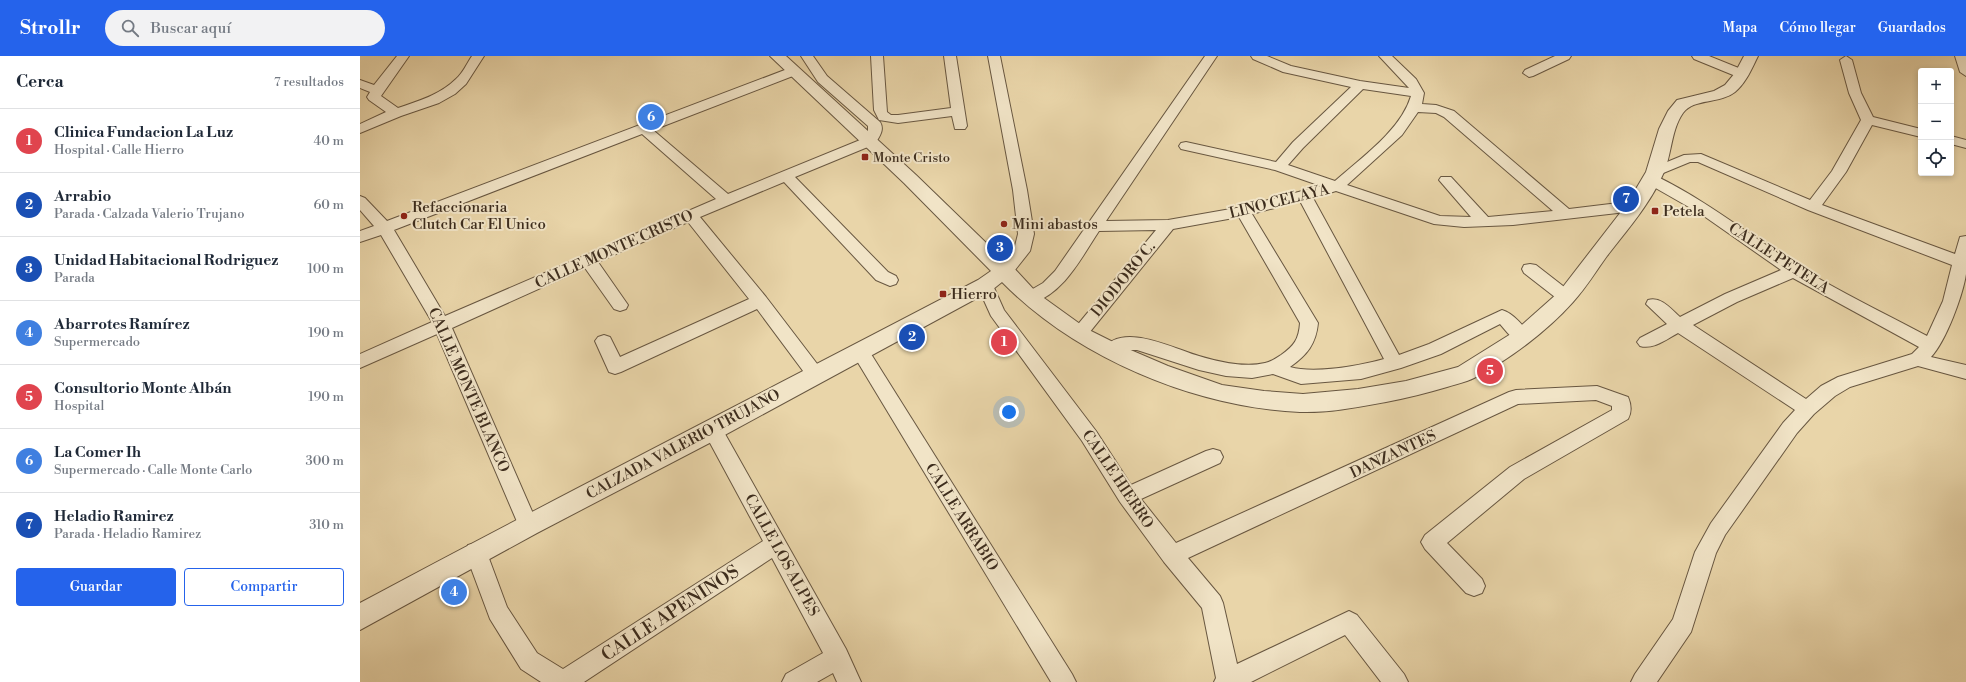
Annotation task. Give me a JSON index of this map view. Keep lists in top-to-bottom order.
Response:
{
  "streets": {
    "street": [
      "LINO CELAYA",
      "CALLE MONTE CRISTO",
      "CALLE PETELA",
      "DIODORO C.",
      "CALLE MONTE BLANCO",
      "CALZADA VALERIO TRUJANO",
      "DANZANTES",
      "CALLE HIERRO",
      "CALLE ARRABIO",
      "CALLE LOS ALPES",
      "CALLE APENINOS"
    ]
  },
  "crossings": [
    ["LINO CELAYA", "DIODORO C."],
    ["CALLE MONTE CRISTO", "CALLE MONTE BLANCO"],
    ["CALLE MONTE BLANCO", "CALZADA VALERIO TRUJANO"],
    ["CALZADA VALERIO TRUJANO", "CALLE HIERRO"],
    ["CALZADA VALERIO TRUJANO", "CALLE ARRABIO"],
    ["CALZADA VALERIO TRUJANO", "CALLE LOS ALPES"],
    ["DANZANTES", "CALLE HIERRO"],
    ["CALLE LOS ALPES", "CALLE APENINOS"]
  ],
  "places": {
    "transit": ["Monte Cristo", "Petela", "Hierro"],
    "other": ["Refaccionaria Clutch Car El Unico", "Mini abastos"]
  },
  "page": {
    "header": "Strollr",
    "search": "Buscar aquí",
    "nav": ["Mapa", "Cómo llegar", "Guardados"],
    "heading": ["Cerca", "7 resultados"],
    "map_buttons": ["+", "−"],
    "pins": [
      "6",
      "7",
      "3",
      "2",
      "1",
      "5",
      "4"
    ],
    "list": [
      {
        "mark": "1",
        "name": "Clinica Fundacion La Luz",
        "note": "Hospital · Calle Hierro",
        "value": "40 m"
      },
      {
        "mark": "2",
        "name": "Arrabio",
        "note": "Parada · Calzada Valerio Trujano",
        "value": "60 m"
      },
      {
        "mark": "3",
        "name": "Unidad Habitacional Rodriguez",
        "note": "Parada",
        "value": "100 m"
      },
      {
        "mark": "4",
        "name": "Abarrotes Ramírez",
        "note": "Supermercado",
        "value": "190 m"
      },
      {
        "mark": "5",
        "name": "Consultorio Monte Albán",
        "note": "Hospital",
        "value": "190 m"
      },
      {
        "mark": "6",
        "name": "La Comer Ih",
        "note": "Supermercado · Calle Monte Carlo",
        "value": "300 m"
      },
      {
        "mark": "7",
        "name": "Heladio Ramirez",
        "note": "Parada · Heladio Ramirez",
        "value": "310 m"
      }
    ],
    "buttons": ["Guardar", "Compartir"]
  }
}
